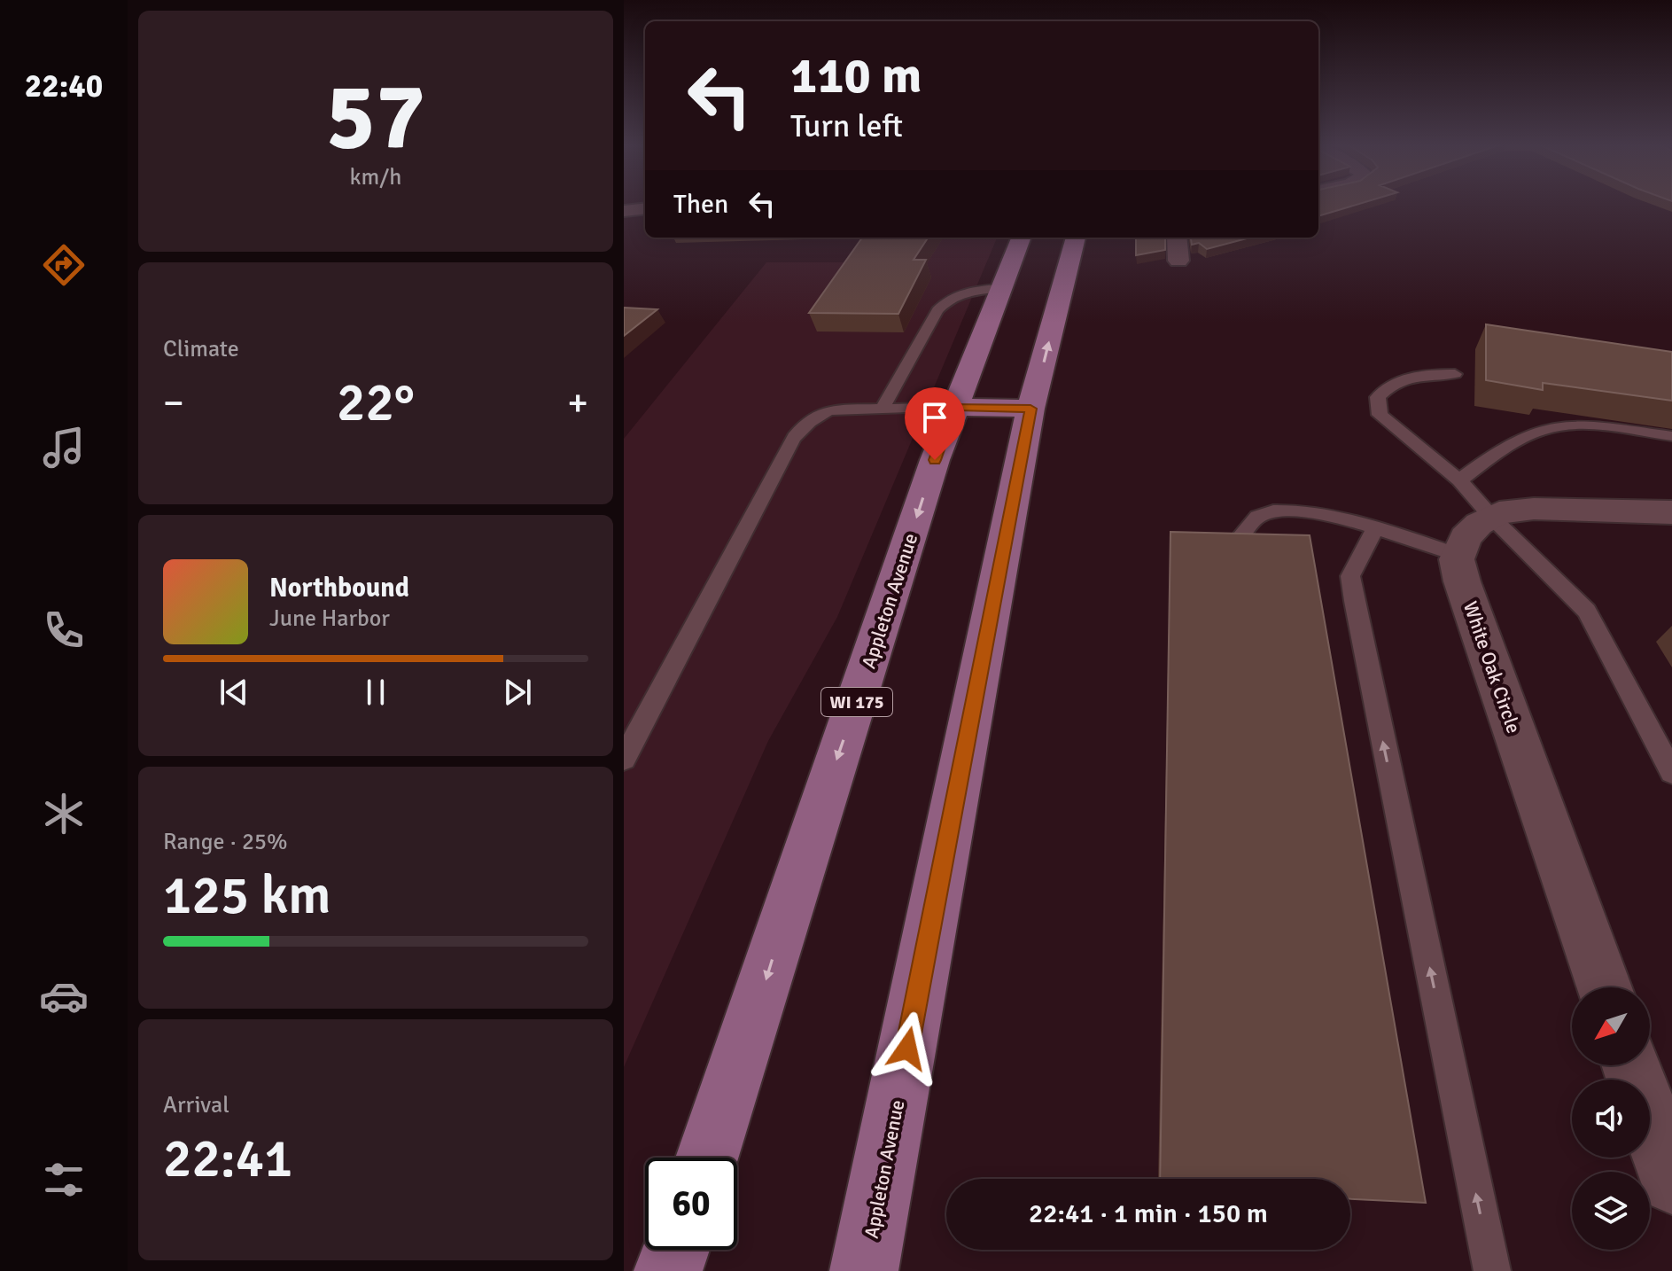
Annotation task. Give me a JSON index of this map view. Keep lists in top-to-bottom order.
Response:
{
  "streets": {
    "main road": ["Appleton Avenue", "WI 175"],
    "street": ["White Oak Circle"]
  },
  "north": "bottom left",
  "page": {
    "tabs": "22:40",
    "tile": [
      ["57", "km/h"],
      "Climate",
      ["Range · 25%", "125 km"],
      ["Arrival", "22:41"]
    ],
    "turn": ["110 m", "Turn left"],
    "then": "Then",
    "heat": ["−", "22°", "+"],
    "song": ["Northbound", "June Harbor"],
    "limit": "60",
    "trip": "22:41 · 1 min · 150 m"
  }
}
